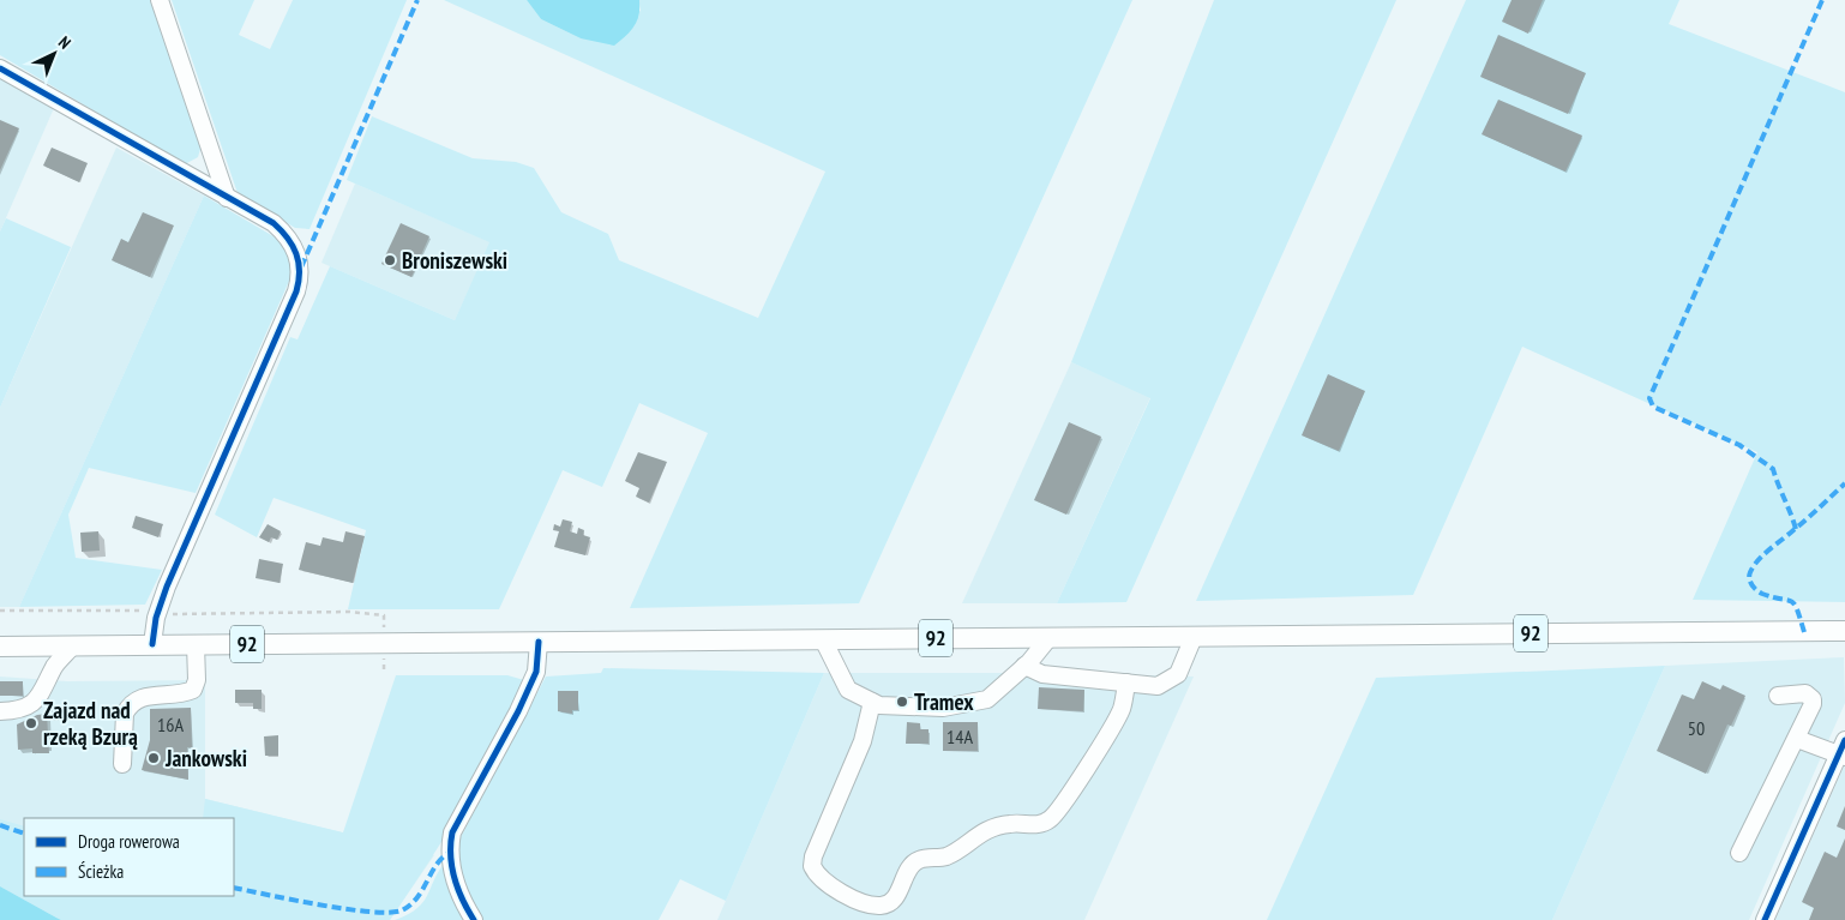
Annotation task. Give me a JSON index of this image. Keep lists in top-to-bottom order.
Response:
{
  "streets": {
    "main road": ["92"]
  },
  "places": [
    "Broniszewski",
    "Tramex",
    "Zajazd nad rzeką Bzurą",
    "Jankowski"
  ],
  "house_numbers": ["16A", "50", "14A"],
  "legend": ["Droga rowerowa", "Ścieżka"],
  "north": "top right"
}
